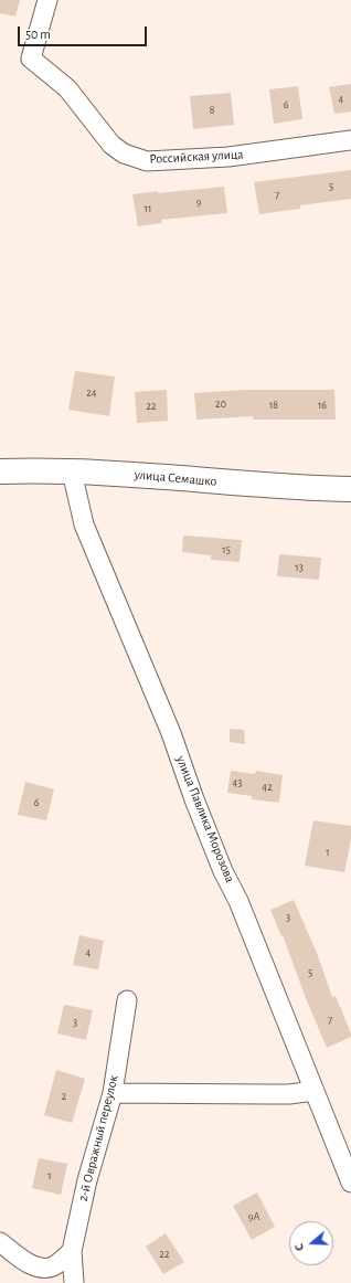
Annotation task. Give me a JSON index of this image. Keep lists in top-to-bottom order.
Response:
{
  "streets": {
    "main road": ["улица Семашко"],
    "street": ["Российская улица", "улица Павлика Морозова", "2-й Овражный переулок"]
  },
  "crossings": [
    ["улица Семашко", "улица Павлика Морозова"]
  ],
  "house_numbers": [
    "4",
    "6",
    "8",
    "5",
    "7",
    "9",
    "11",
    "24",
    "20",
    "18",
    "16",
    "22",
    "15",
    "13",
    "43",
    "42",
    "6",
    "1",
    "3",
    "4",
    "5",
    "7",
    "3",
    "2",
    "1",
    "9А",
    "22"
  ],
  "scale_bar": "50 m",
  "north": "left"
}
